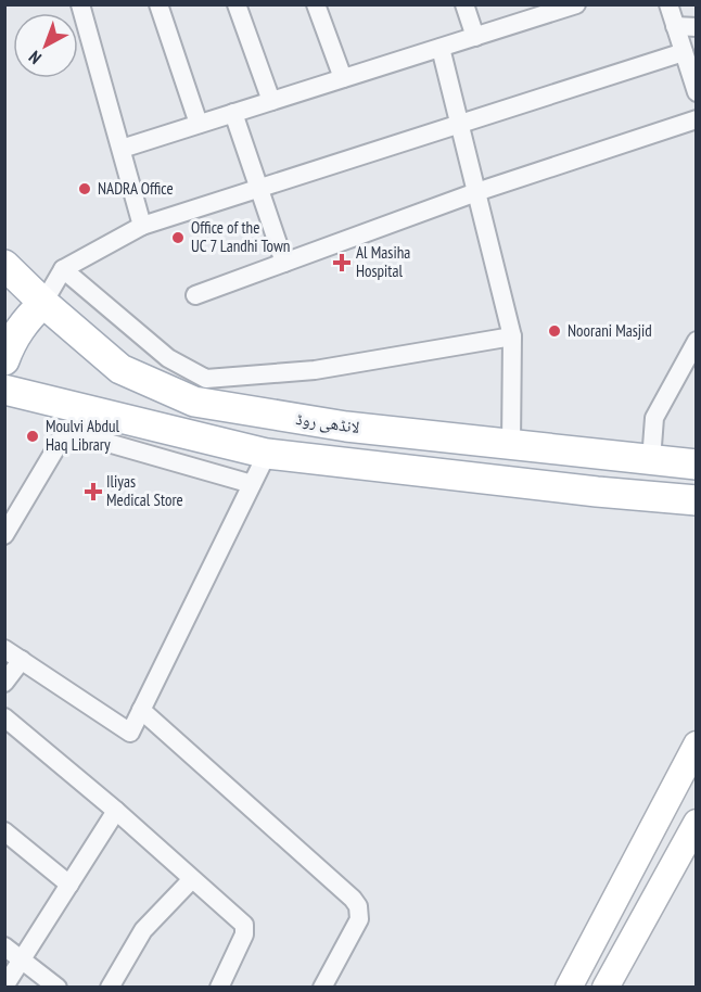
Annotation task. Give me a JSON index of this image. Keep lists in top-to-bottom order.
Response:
{
  "streets": {
    "main road": ["لانڈھی روڈ"]
  },
  "places": {
    "other": [
      "NADRA Office",
      "Office of the UC 7 Landhi Town",
      "Noorani Masjid",
      "Moulvi Abdul Haq Library"
    ],
    "health": ["Al Masiha Hospital", "Iliyas Medical Store"]
  },
  "north": "bottom left"
}
